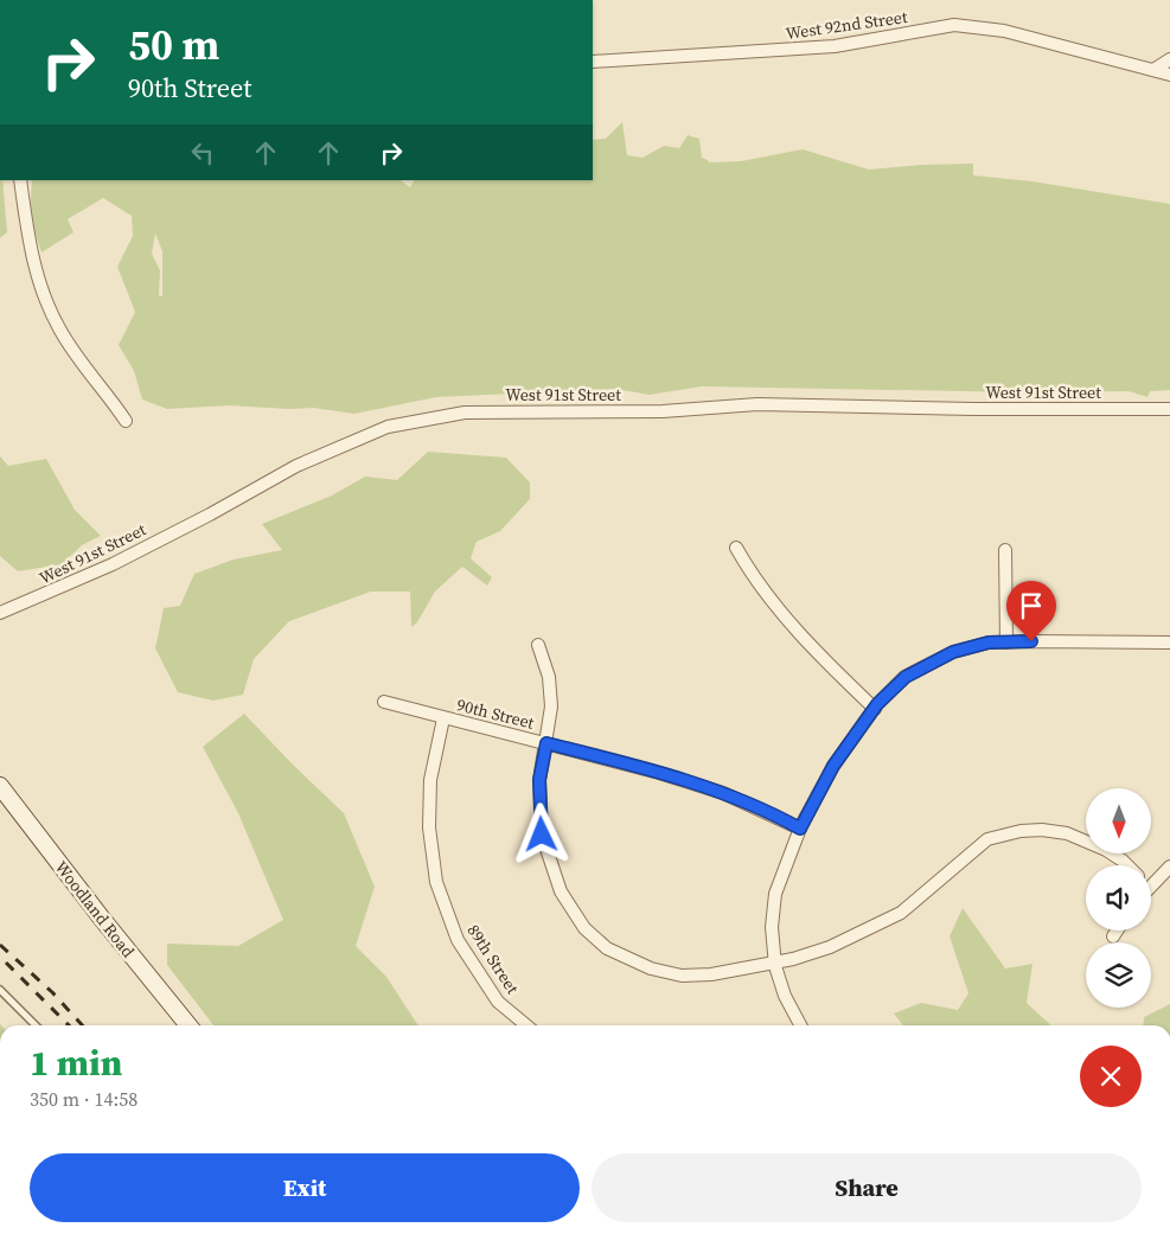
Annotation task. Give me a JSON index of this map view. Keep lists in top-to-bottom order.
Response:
{
  "streets": {
    "main road": ["Woodland Road"],
    "street": [
      "West 92nd Street",
      "West 91st Street",
      "90th Street",
      "89th Street"
    ]
  },
  "crossings": [
    ["90th Street", "89th Street"]
  ],
  "north": "bottom",
  "page": {
    "turn": ["50 m", "90th Street"],
    "heading": ["1 min", "350 m · 14:58"],
    "buttons": ["Exit", "Share"]
  }
}
